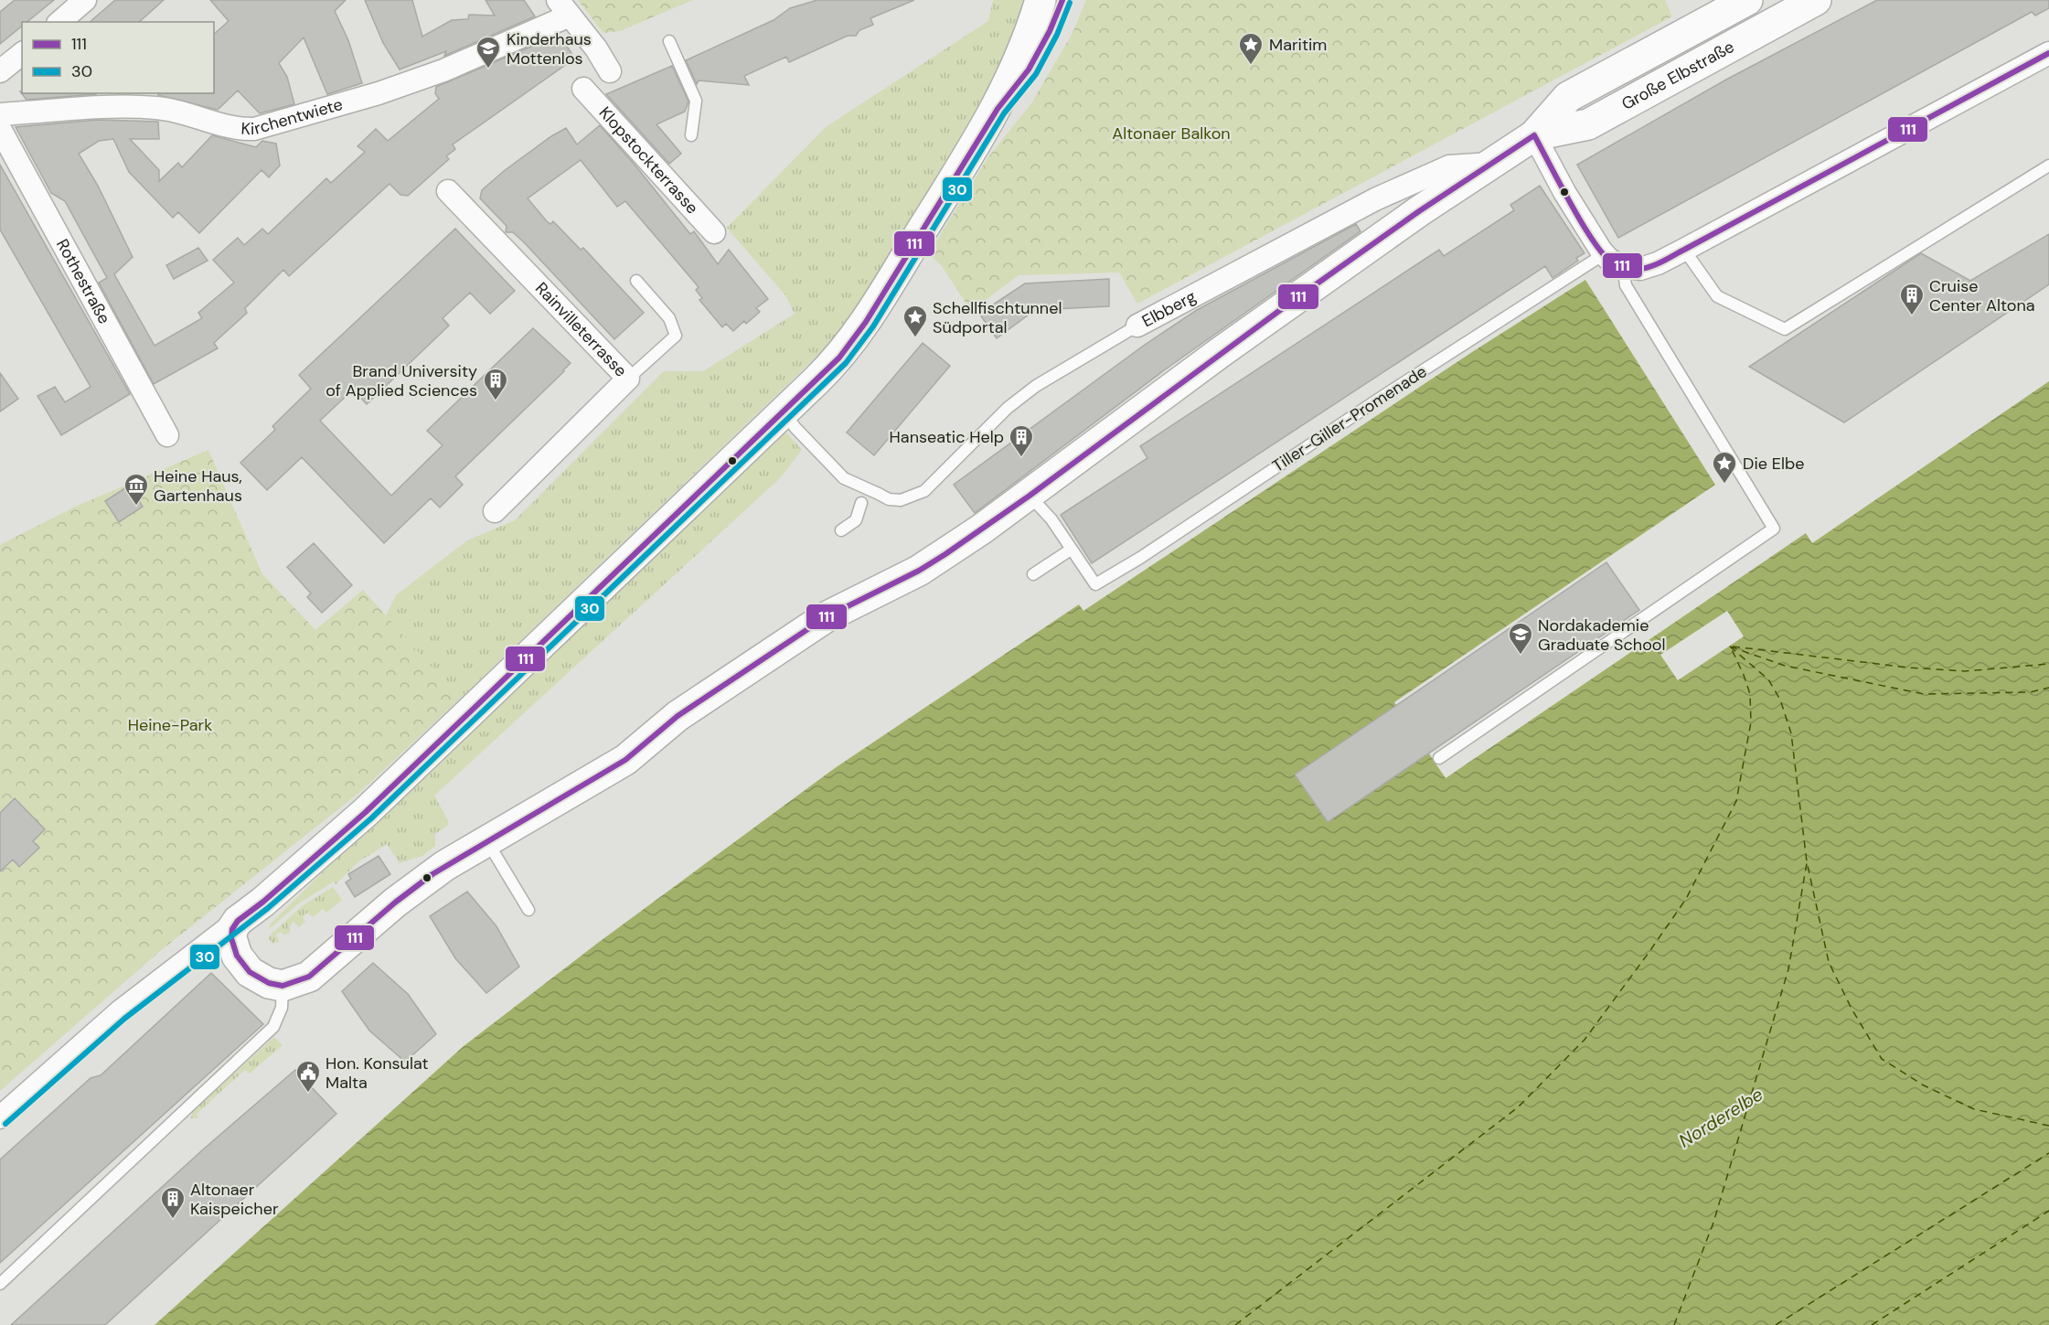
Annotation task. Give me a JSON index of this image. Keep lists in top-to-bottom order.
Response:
{
  "streets": {
    "street": [
      "Große Elbstraße",
      "Kirchentwiete",
      "Klopstockterrasse",
      "Rothestraße",
      "Elbberg",
      "Rainvilleterrasse"
    ],
    "lane": ["Tiller-Giller-Promenade"]
  },
  "crossings": [
    ["Große Elbstraße", "Elbberg"]
  ],
  "water": ["Norderelbe"],
  "parks": ["Altonaer Balkon", "Heine-Park"],
  "places": {
    "place": ["Maritim", "Schellfischtunnel Südportal", "Die Elbe"],
    "school or university": ["Kinderhaus Mottenlos", "Nordakademie Graduate School"],
    "building": [
      "Cruise Center Altona",
      "Brand University of Applied Sciences",
      "Hanseatic Help",
      "Altonaer Kaispeicher"
    ],
    "museum": ["Heine Haus, Gartenhaus"],
    "public building": ["Hon. Konsulat Malta"]
  },
  "lines": ["transit line 111", "transit line 30"],
  "legend": ["111", "30"]
}
